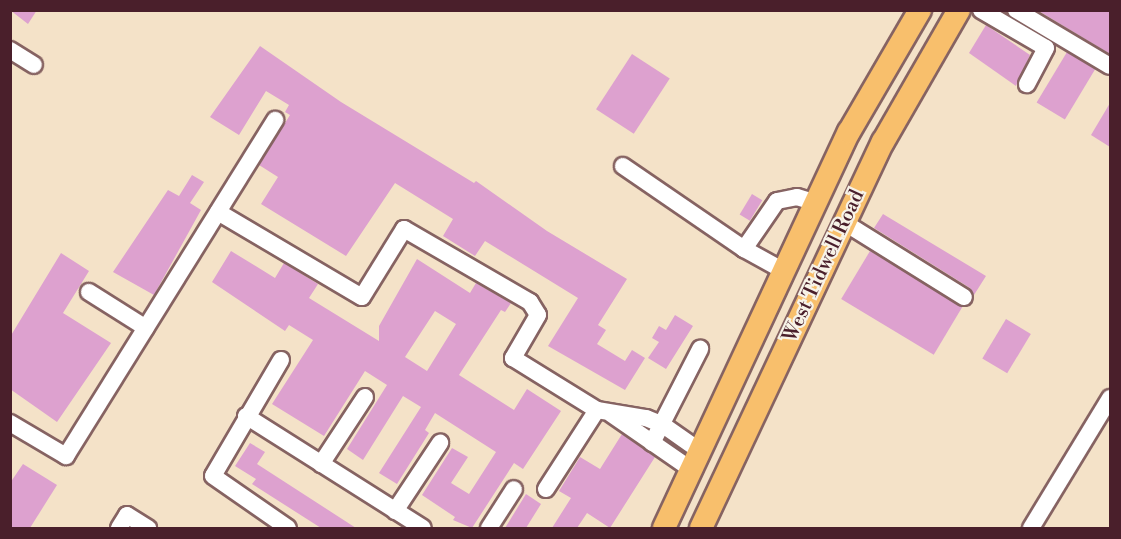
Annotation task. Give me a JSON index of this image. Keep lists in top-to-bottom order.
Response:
{
  "streets": {
    "main road": ["West Tidwell Road"]
  }
}
